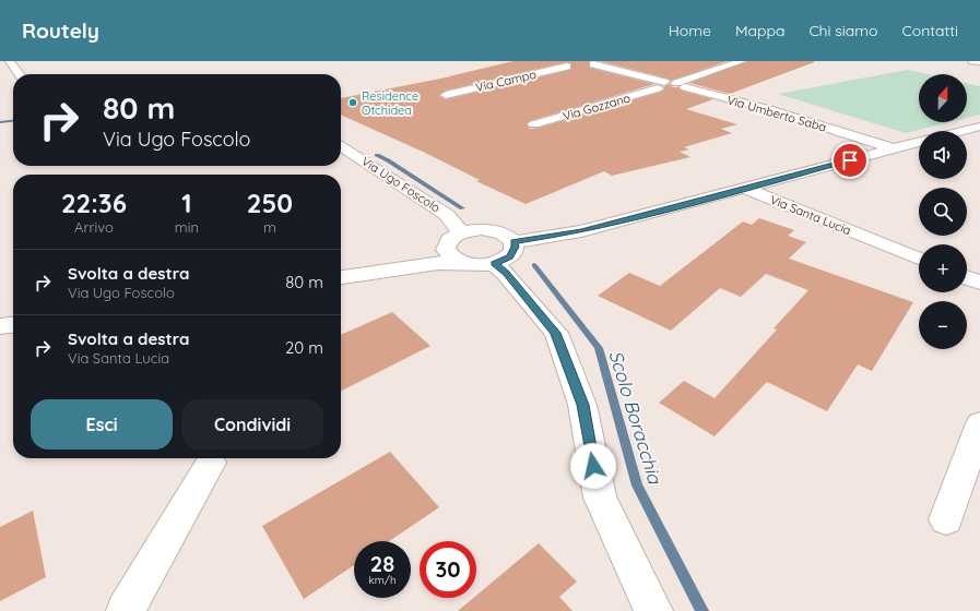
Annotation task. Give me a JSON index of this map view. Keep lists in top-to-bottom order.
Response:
{
  "streets": {
    "street": [
      "Via Campo",
      "Via Gozzano",
      "Via Umberto Saba",
      "Via Ugo Foscolo",
      "Via Santa Lucia"
    ]
  },
  "water": ["Scolo Boracchia"],
  "places": ["Residence Otchidea"],
  "north": "top",
  "page": {
    "header": "Routely",
    "nav": [
      "Home",
      "Mappa",
      "Chi siamo",
      "Contatti"
    ],
    "map_buttons": ["+", "−"],
    "turn": ["80 m", "Via Ugo Foscolo"],
    "eta": [
      "22:36",
      "Arrivo",
      "1",
      "min",
      "250",
      "m"
    ],
    "list": [
      {
        "name": "Svolta a destra",
        "note": "Via Ugo Foscolo",
        "value": "80 m"
      },
      {
        "name": "Svolta a destra",
        "note": "Via Santa Lucia",
        "value": "20 m"
      }
    ],
    "buttons": ["Esci", "Condividi"],
    "speed": "28 km/h",
    "limit": "30"
  }
}
